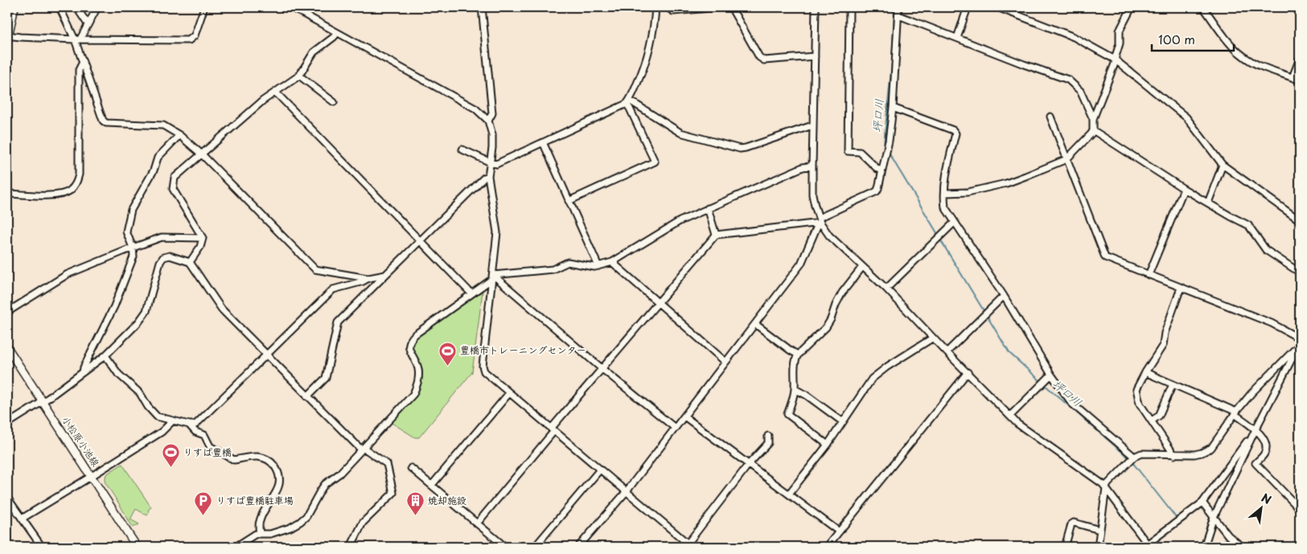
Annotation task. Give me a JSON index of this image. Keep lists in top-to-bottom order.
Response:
{
  "streets": {
    "main road": ["小松原小池線"]
  },
  "water": ["坪口川"],
  "places": {
    "sports": ["豊橋市トレーニングセンター", "りすぱ豊橋"],
    "parking": ["りすぱ豊橋駐車場"],
    "building": ["焼却施設"]
  },
  "scale_bar": "100 m",
  "north": "top right"
}
